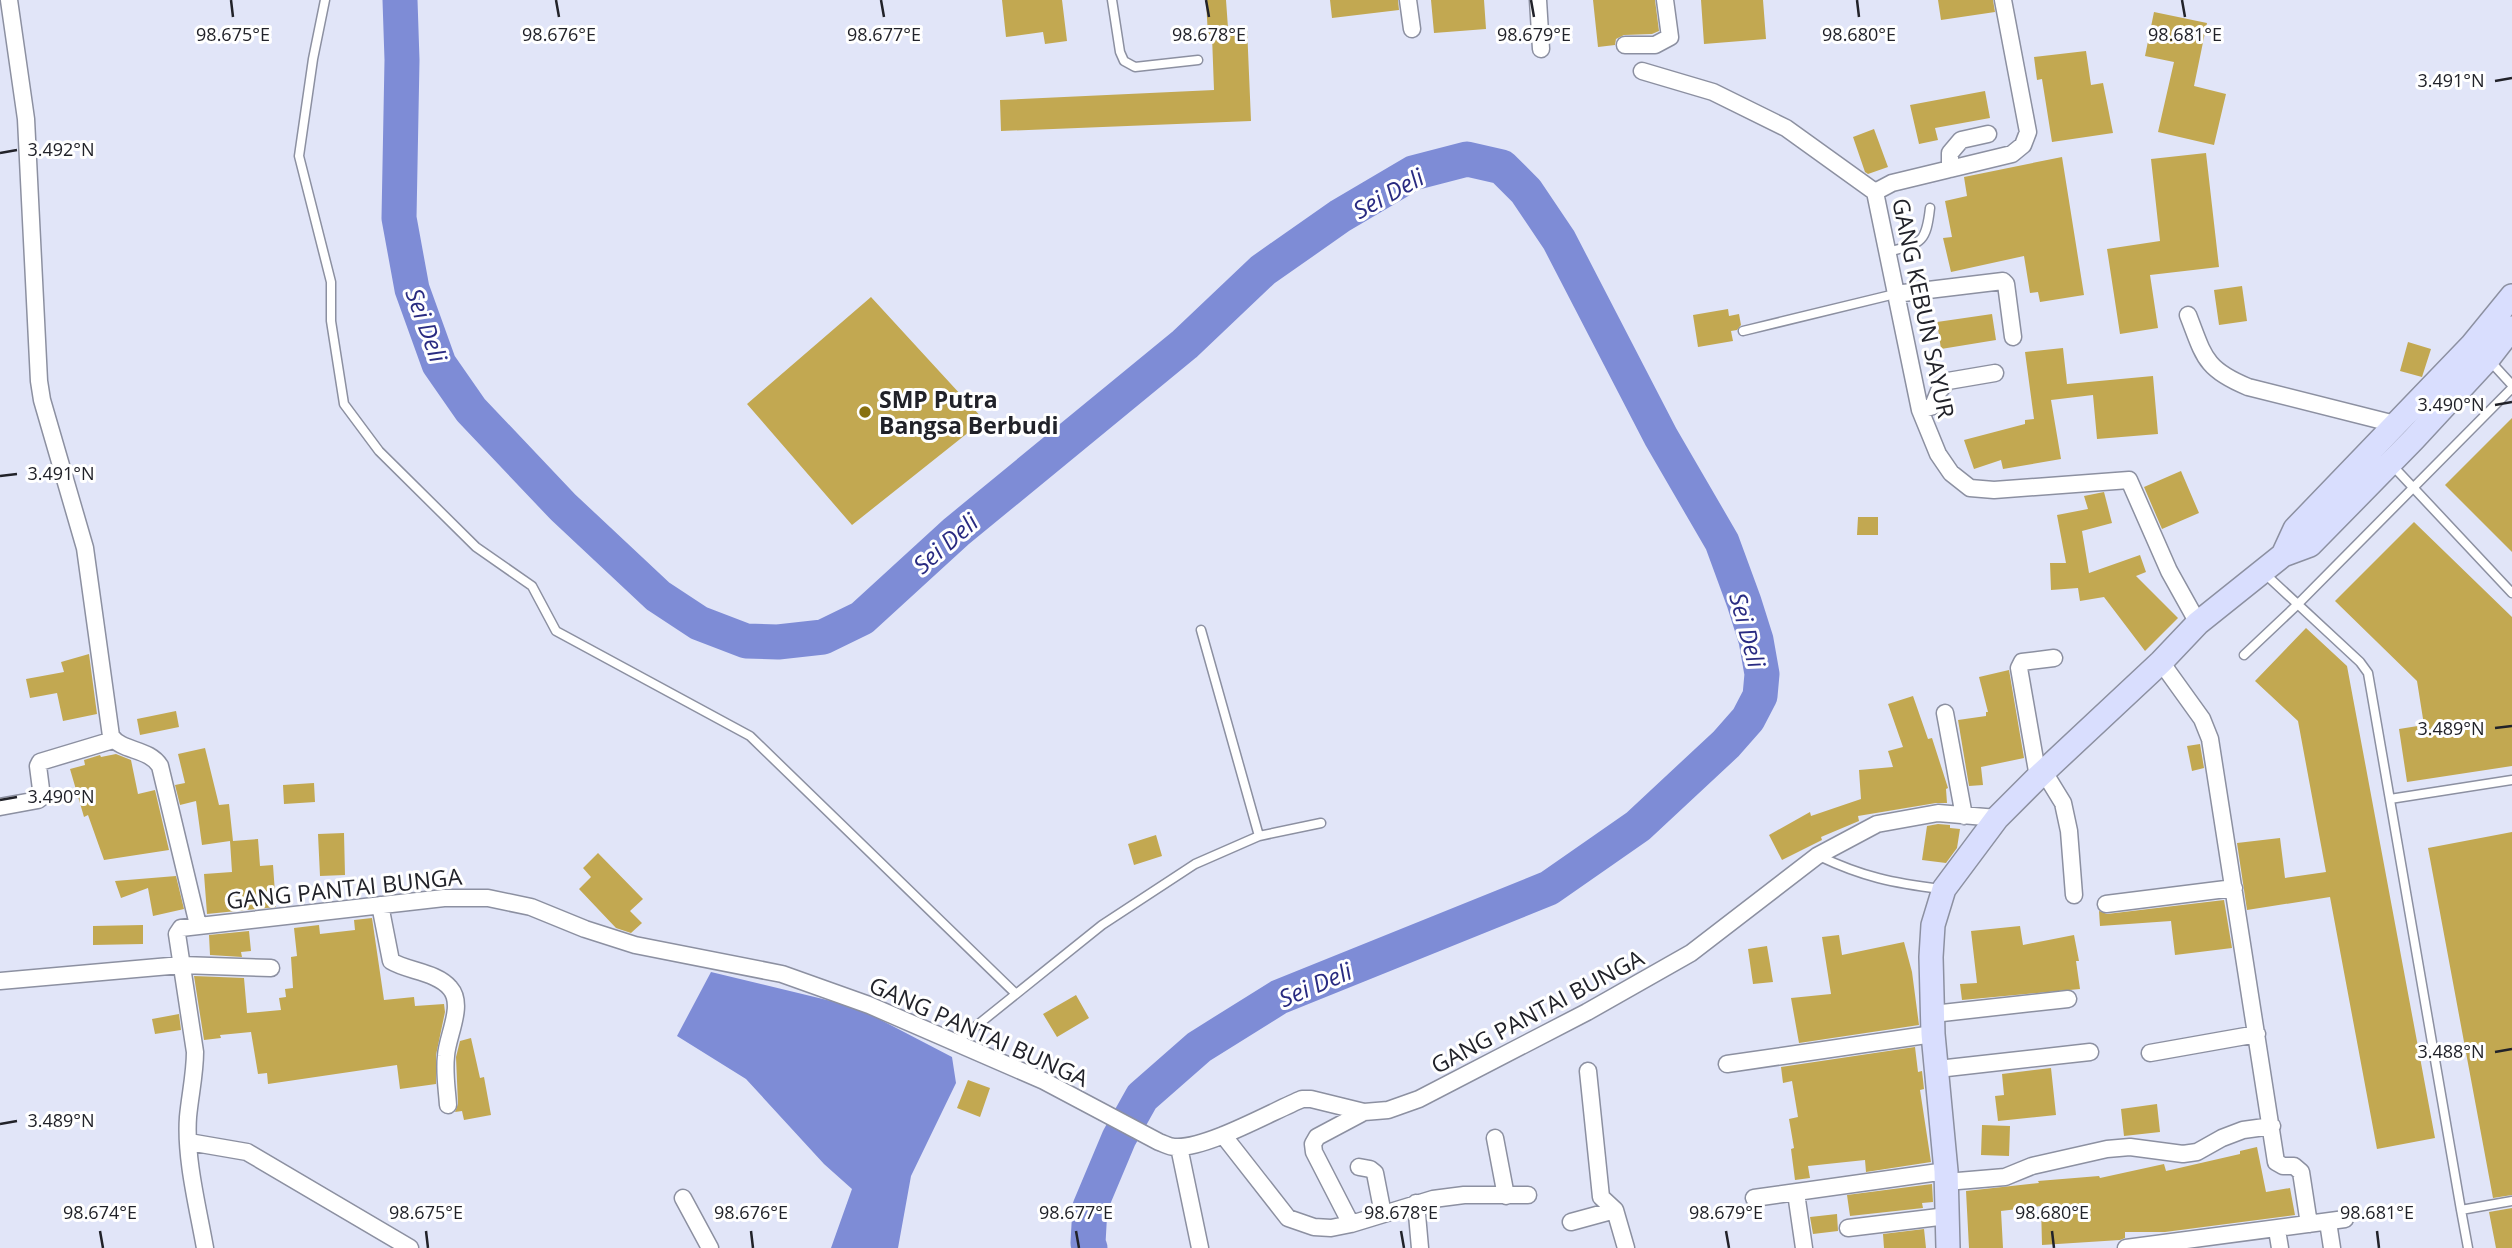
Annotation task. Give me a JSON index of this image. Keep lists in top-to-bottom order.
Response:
{
  "streets": {
    "street": ["GANG KEBUN SAYUR", "GANG PANTAI BUNGA"]
  },
  "water": ["Sei Deli"],
  "places": ["SMP Putra Bangsa Berbudi"],
  "coordinates": [
    "98.675°E",
    "98.676°E",
    "98.677°E",
    "98.678°E",
    "98.679°E",
    "98.680°E",
    "98.681°E",
    "3.491°N",
    "3.492°N",
    "3.490°N",
    "3.489°N",
    "3.488°N",
    "98.674°E"
  ]
}
